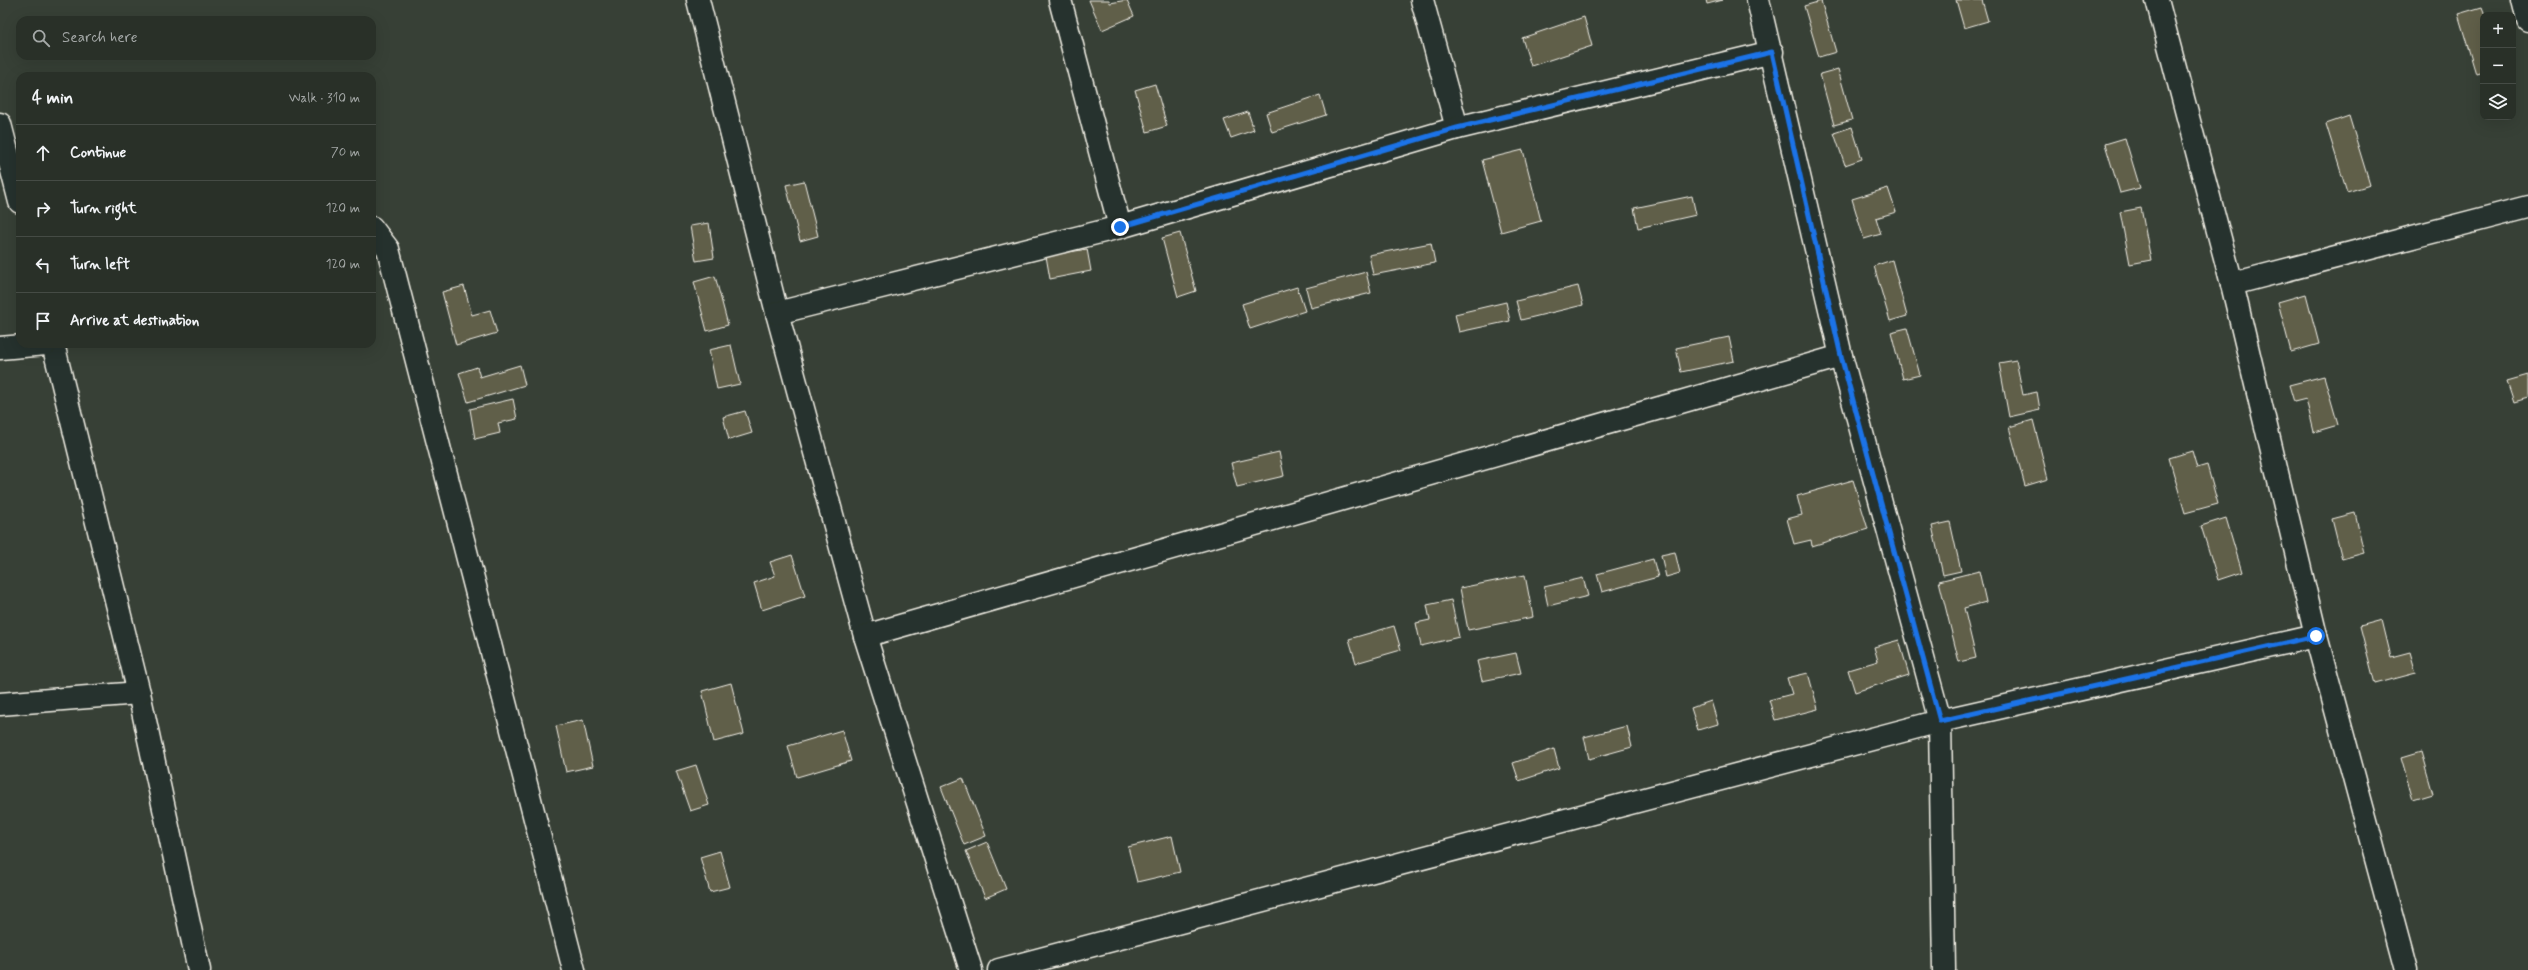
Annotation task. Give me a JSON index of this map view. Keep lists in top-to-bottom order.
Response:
{
  "page": {
    "map_buttons": ["+", "−"],
    "search": "Search here",
    "heading": ["4 min", "Walk · 310 m"],
    "list": [
      ["Continue", "70 m"],
      ["Turn right", "120 m"],
      ["Turn left", "120 m"],
      "Arrive at destination"
    ]
  }
}
